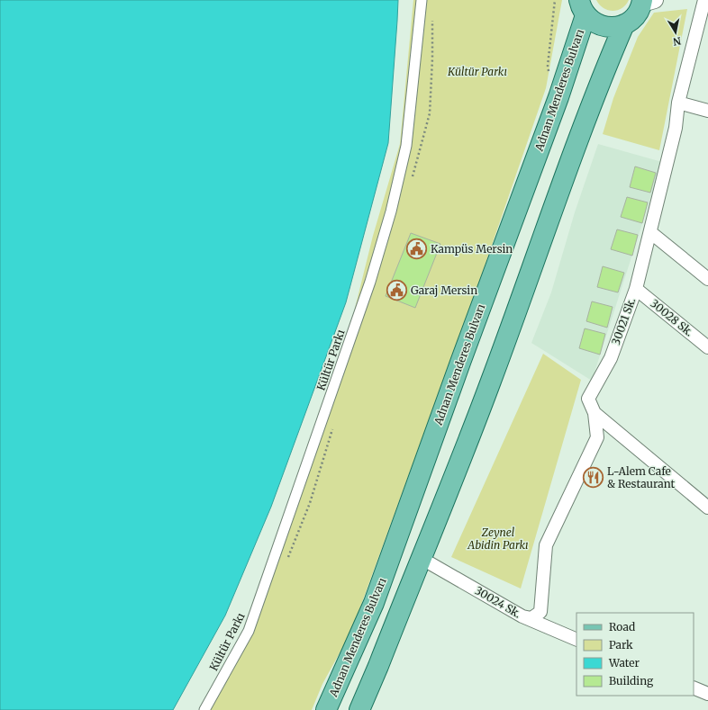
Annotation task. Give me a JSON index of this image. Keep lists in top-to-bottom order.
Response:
{
  "streets": {
    "main road": ["Adnan Menderes Bulvarı"],
    "street": [
      "30028 Sk.",
      "30021 Sk.",
      "Kültür Parkı",
      "30024 Sk."
    ]
  },
  "crossings": [
    ["30028 Sk.", "30021 Sk."],
    ["30021 Sk.", "30024 Sk."]
  ],
  "parks": ["Kültür Parkı", "Zeynel Abidin Parkı"],
  "places": {
    "public building": ["Kampüs Mersin", "Garaj Mersin"],
    "restaurant": ["L-Alem Cafe & Restaurant"]
  },
  "legend": [
    "Road",
    "Park",
    "Water",
    "Building"
  ],
  "north": "bottom"
}
